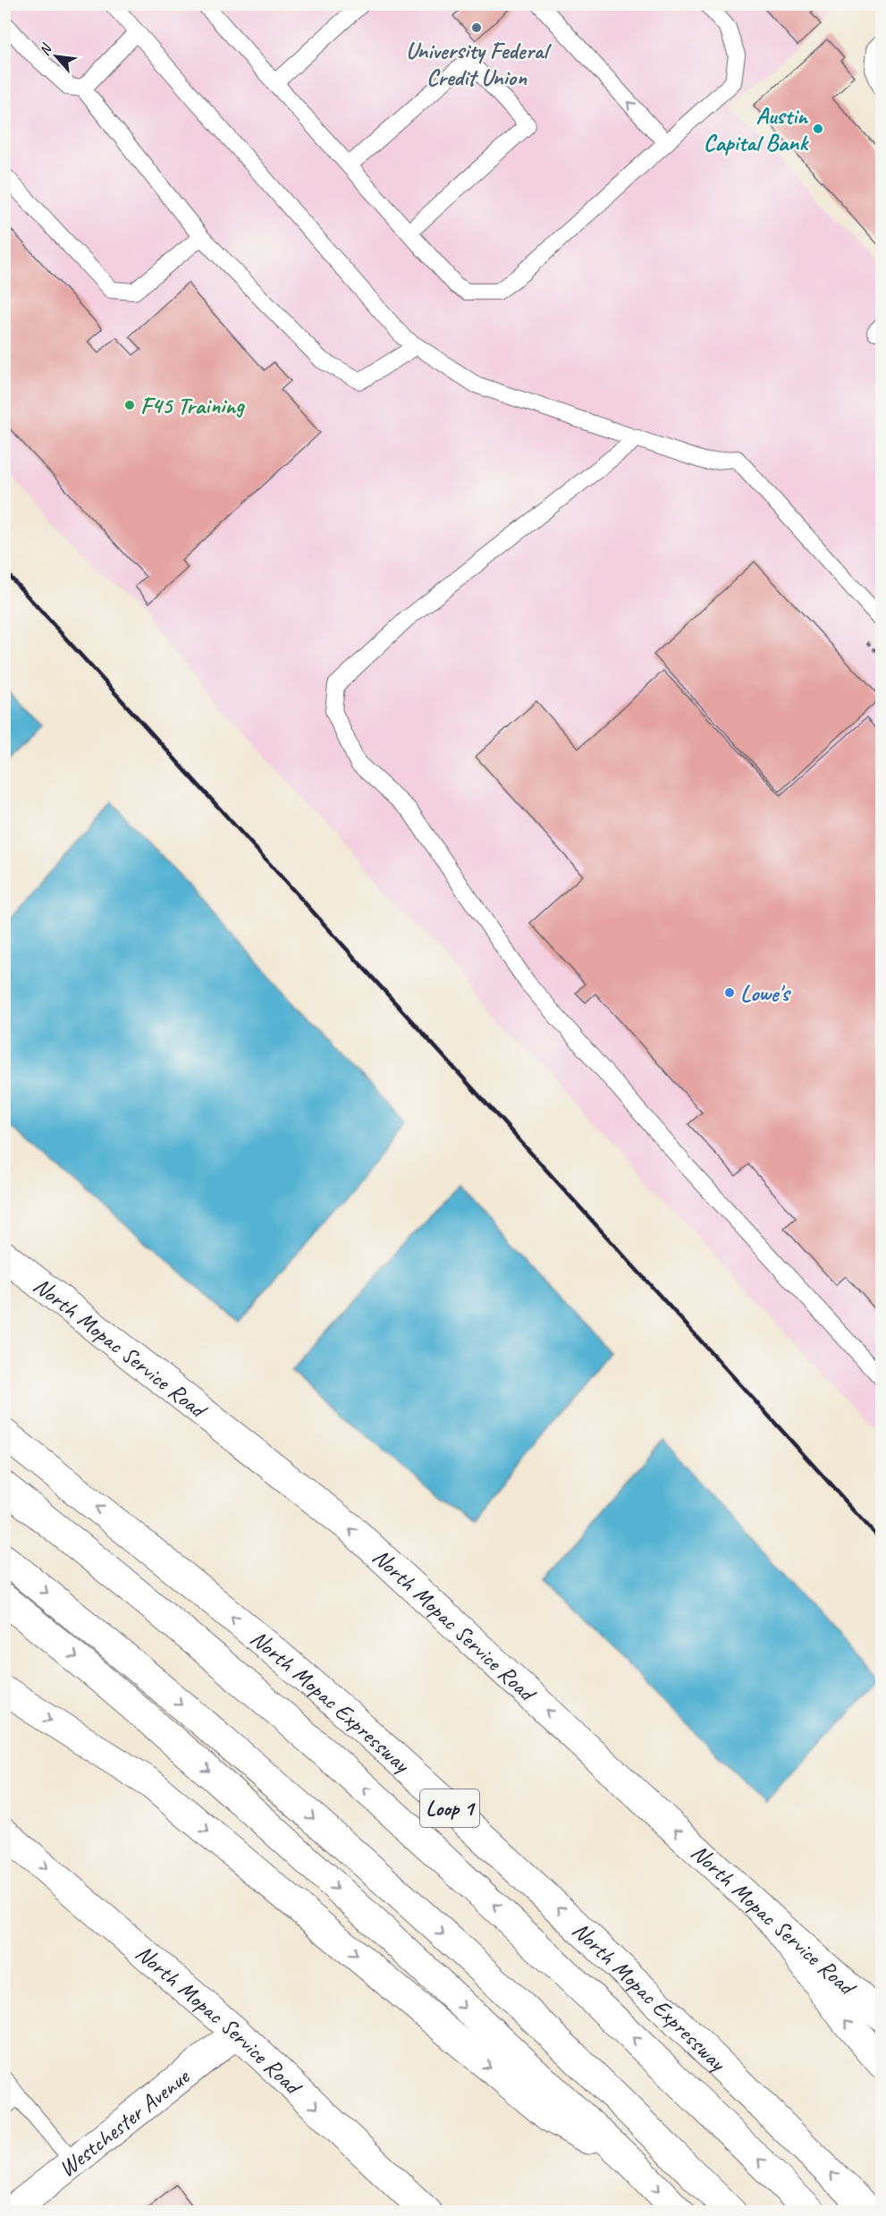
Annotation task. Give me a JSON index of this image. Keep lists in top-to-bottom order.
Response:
{
  "streets": {
    "main road": [
      "North Mopac Service Road",
      "North Mopac Expressway",
      "Loop 1",
      "Westchester Avenue"
    ]
  },
  "crossings": [
    ["North Mopac Service Road", "Westchester Avenue"]
  ],
  "places": [
    "University Federal Credit Union",
    "Austin Capital Bank",
    "F45 Training",
    "Lowe's"
  ],
  "north": "top left"
}
